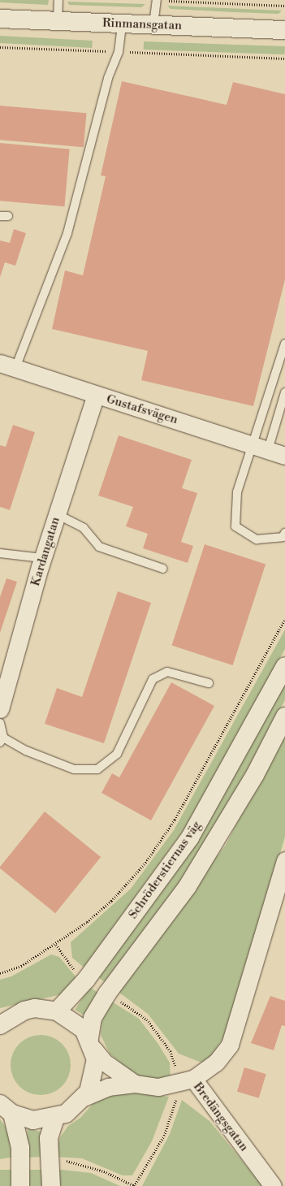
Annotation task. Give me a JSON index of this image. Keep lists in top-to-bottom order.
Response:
{
  "streets": {
    "street": [
      "Rinmansgatan",
      "Gustafsvägen",
      "Kardangatan",
      "Schröderstiernas väg",
      "Bredängsgatan"
    ]
  },
  "crossings": [
    ["Gustafsvägen", "Kardangatan"],
    ["Schröderstiernas väg", "Bredängsgatan"]
  ]
}
